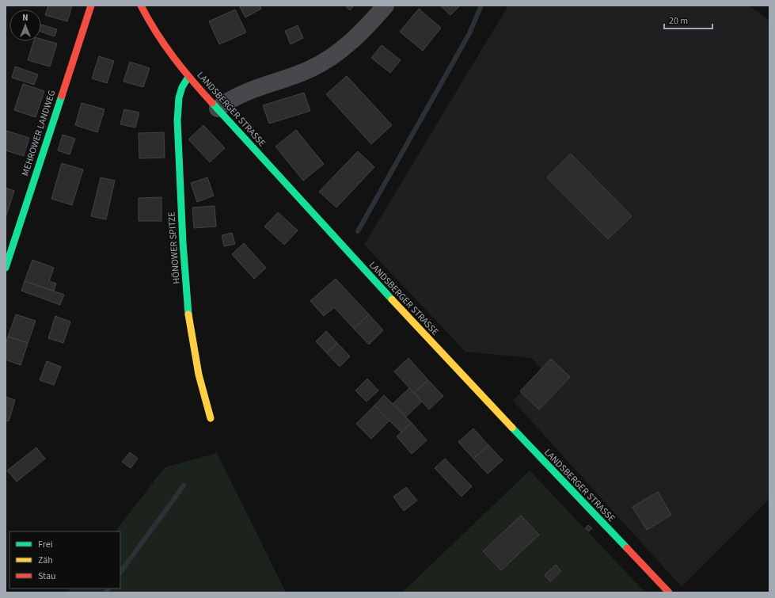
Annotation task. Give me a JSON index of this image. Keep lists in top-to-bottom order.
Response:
{
  "streets": {
    "street": ["LANDSBERGER STRASSE", "MEHROWER LANDWEG", "HÖNOWER SPITZE"]
  },
  "crossings": [
    ["LANDSBERGER STRASSE", "HÖNOWER SPITZE"]
  ],
  "legend": ["Frei", "Zäh", "Stau"],
  "scale_bar": "20 m",
  "north": "top"
}
